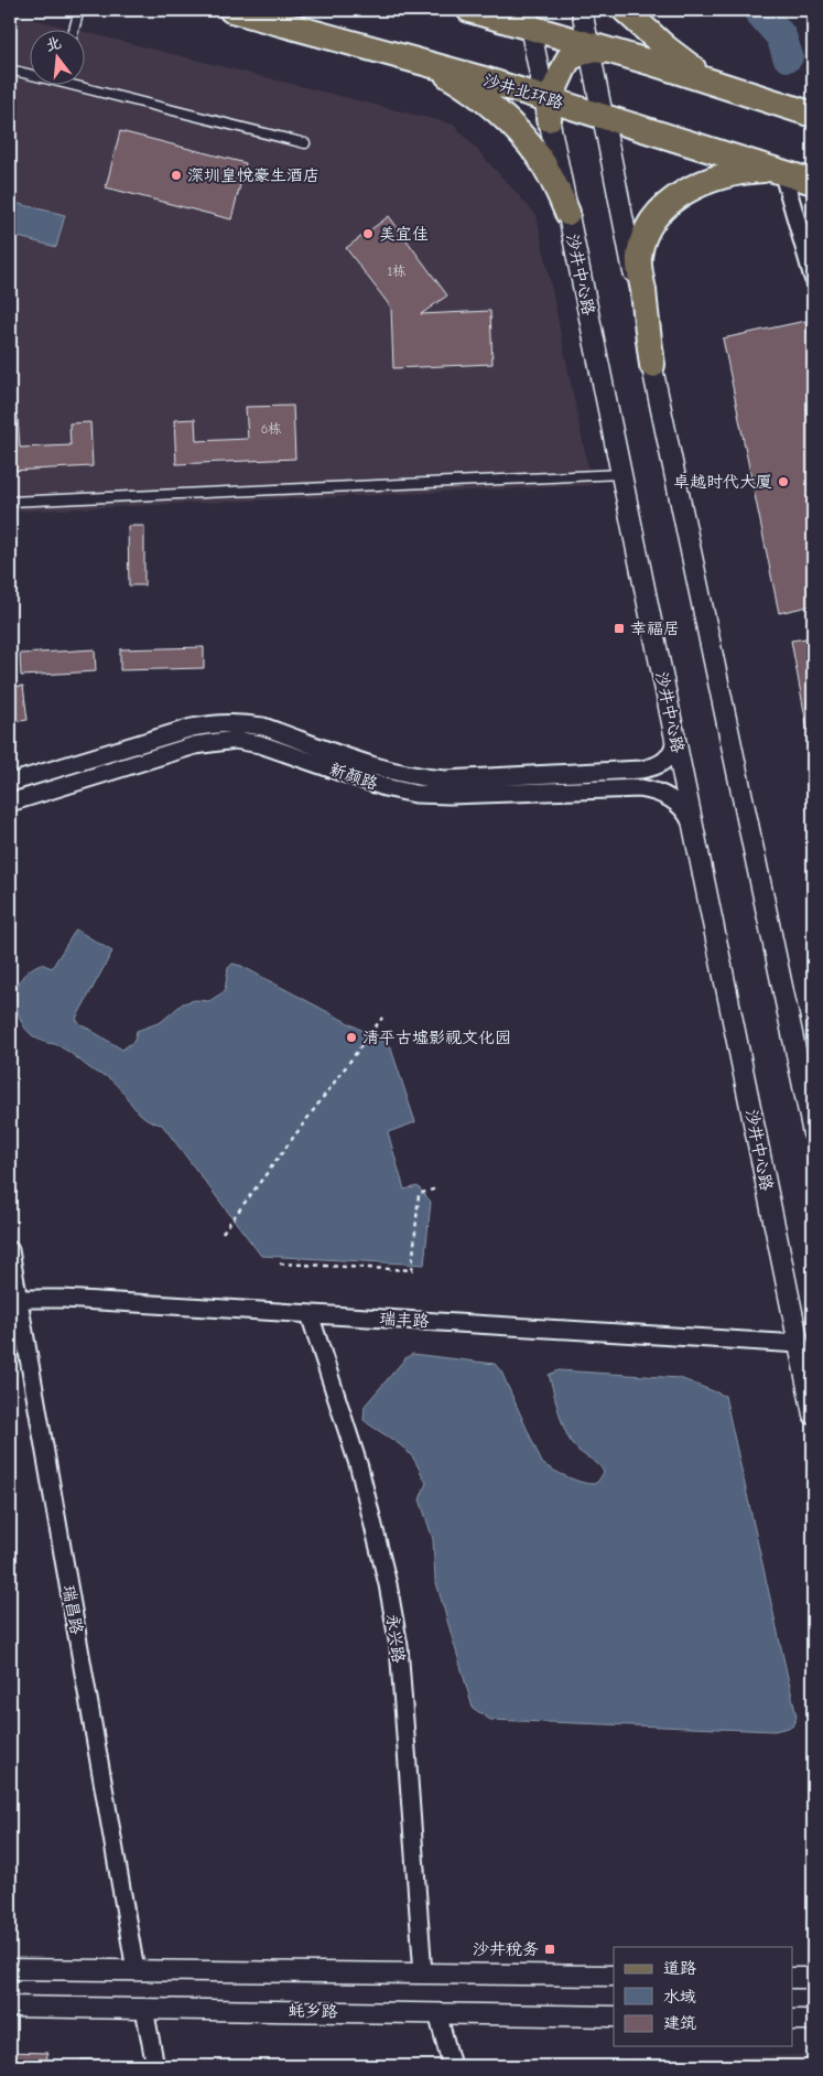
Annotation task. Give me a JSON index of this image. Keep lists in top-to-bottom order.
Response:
{
  "streets": {
    "main road": ["沙井北环路"],
    "street": [
      "沙井中心路",
      "新颜路",
      "瑞丰路",
      "瑞昌路",
      "永兴路",
      "蚝乡路"
    ]
  },
  "crossings": [
    ["沙井北环路", "沙井中心路"],
    ["沙井中心路", "新颜路"],
    ["沙井中心路", "瑞丰路"],
    ["瑞丰路", "瑞昌路"],
    ["瑞丰路", "永兴路"]
  ],
  "places": {
    "other": [
      "深圳皇悦豪生酒店",
      "美宜佳",
      "卓越时代大厦",
      "清平古墟影视文化园"
    ],
    "transit": ["幸福居", "沙井税务"]
  },
  "house_numbers": ["1栋", "6栋"],
  "legend": ["道路", "水域", "建筑"],
  "north": "top"
}
